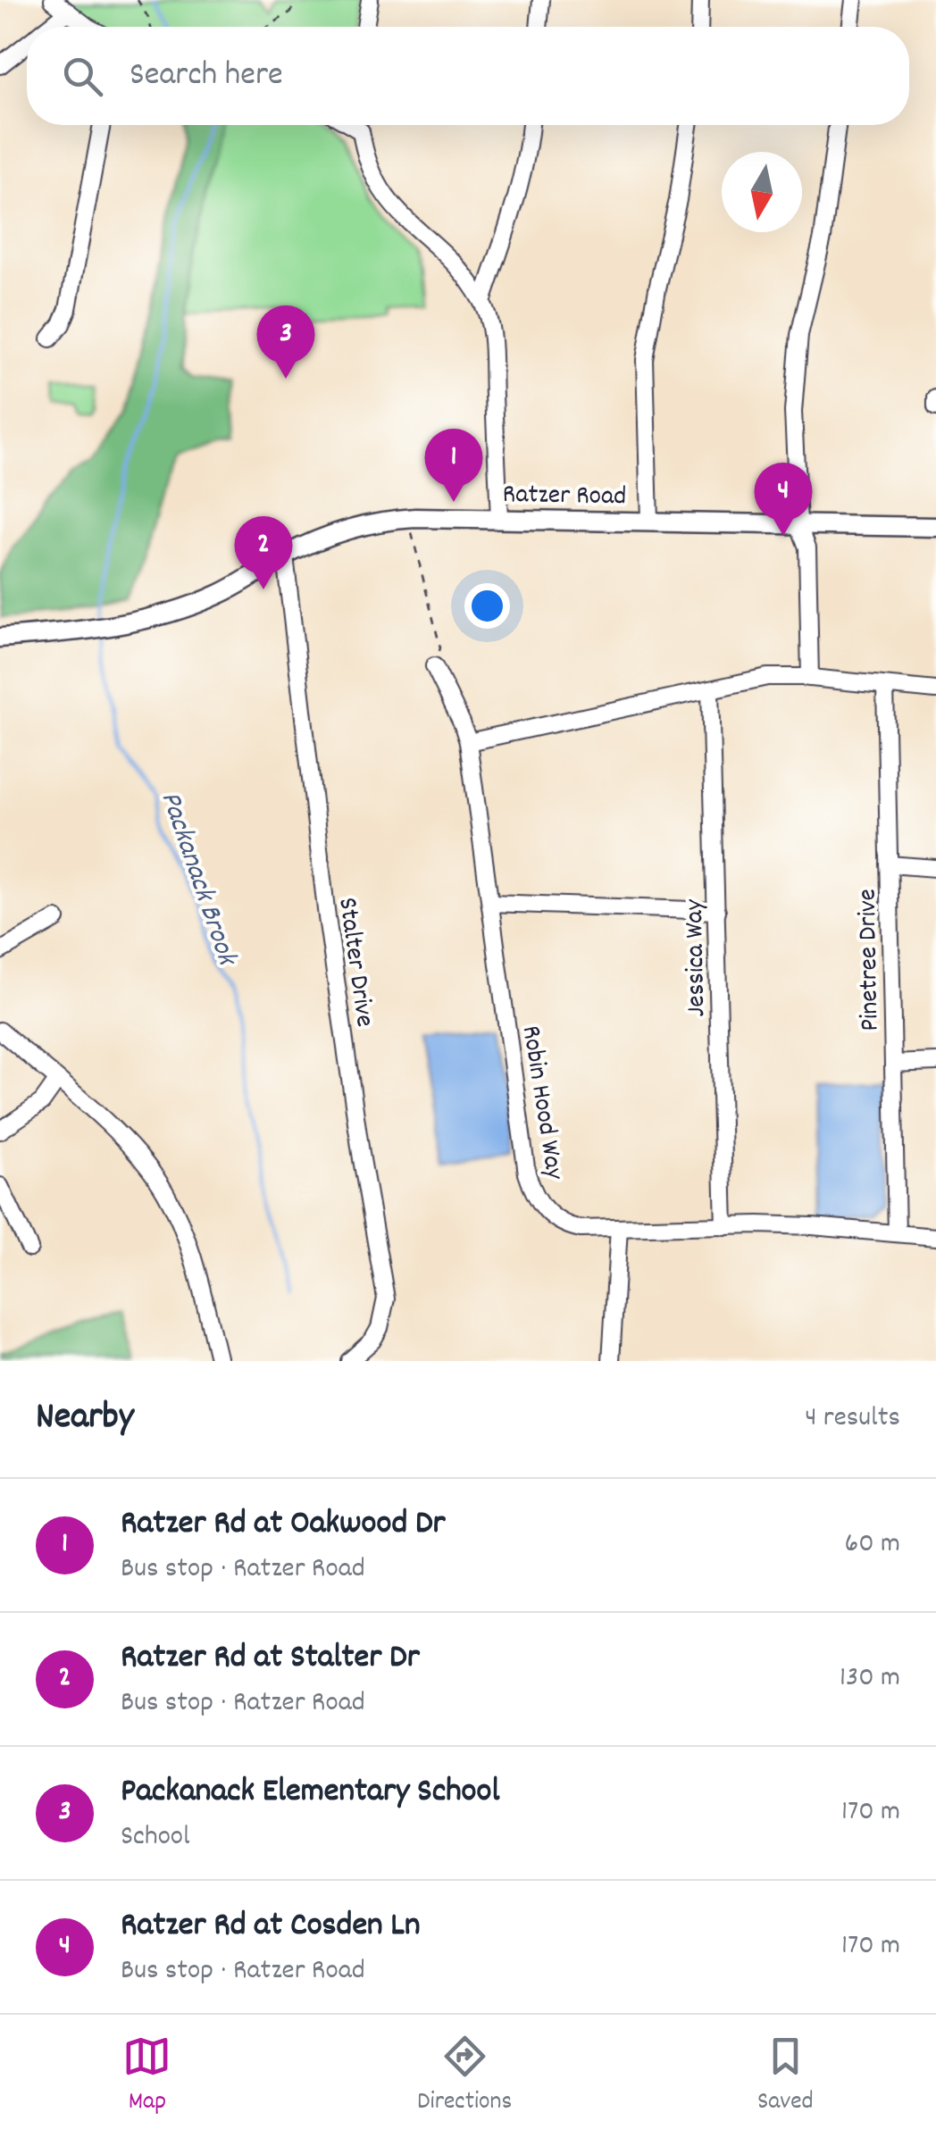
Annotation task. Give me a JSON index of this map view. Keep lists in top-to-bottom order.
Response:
{
  "streets": {
    "main road": ["Ratzer Road"],
    "street": [
      "Jessica Way",
      "Pinetree Drive",
      "Stalter Drive",
      "Robin Hood Way"
    ]
  },
  "crossings": [
    ["Ratzer Road", "Stalter Drive"],
    ["Jessica Way", "Robin Hood Way"],
    ["Pinetree Drive", "Robin Hood Way"]
  ],
  "water": ["Packanack Brook"],
  "north": "bottom",
  "page": {
    "search": "Search here",
    "pins": [
      "3",
      "1",
      "4",
      "2"
    ],
    "heading": ["Nearby", "4 results"],
    "list": [
      {
        "mark": "1",
        "name": "Ratzer Rd at Oakwood Dr",
        "note": "Bus stop · Ratzer Road",
        "value": "60 m"
      },
      {
        "mark": "2",
        "name": "Ratzer Rd at Stalter Dr",
        "note": "Bus stop · Ratzer Road",
        "value": "130 m"
      },
      {
        "mark": "3",
        "name": "Packanack Elementary School",
        "note": "School",
        "value": "170 m"
      },
      {
        "mark": "4",
        "name": "Ratzer Rd at Cosden Ln",
        "note": "Bus stop · Ratzer Road",
        "value": "170 m"
      }
    ],
    "nav": ["Map", "Directions", "Saved"]
  }
}
